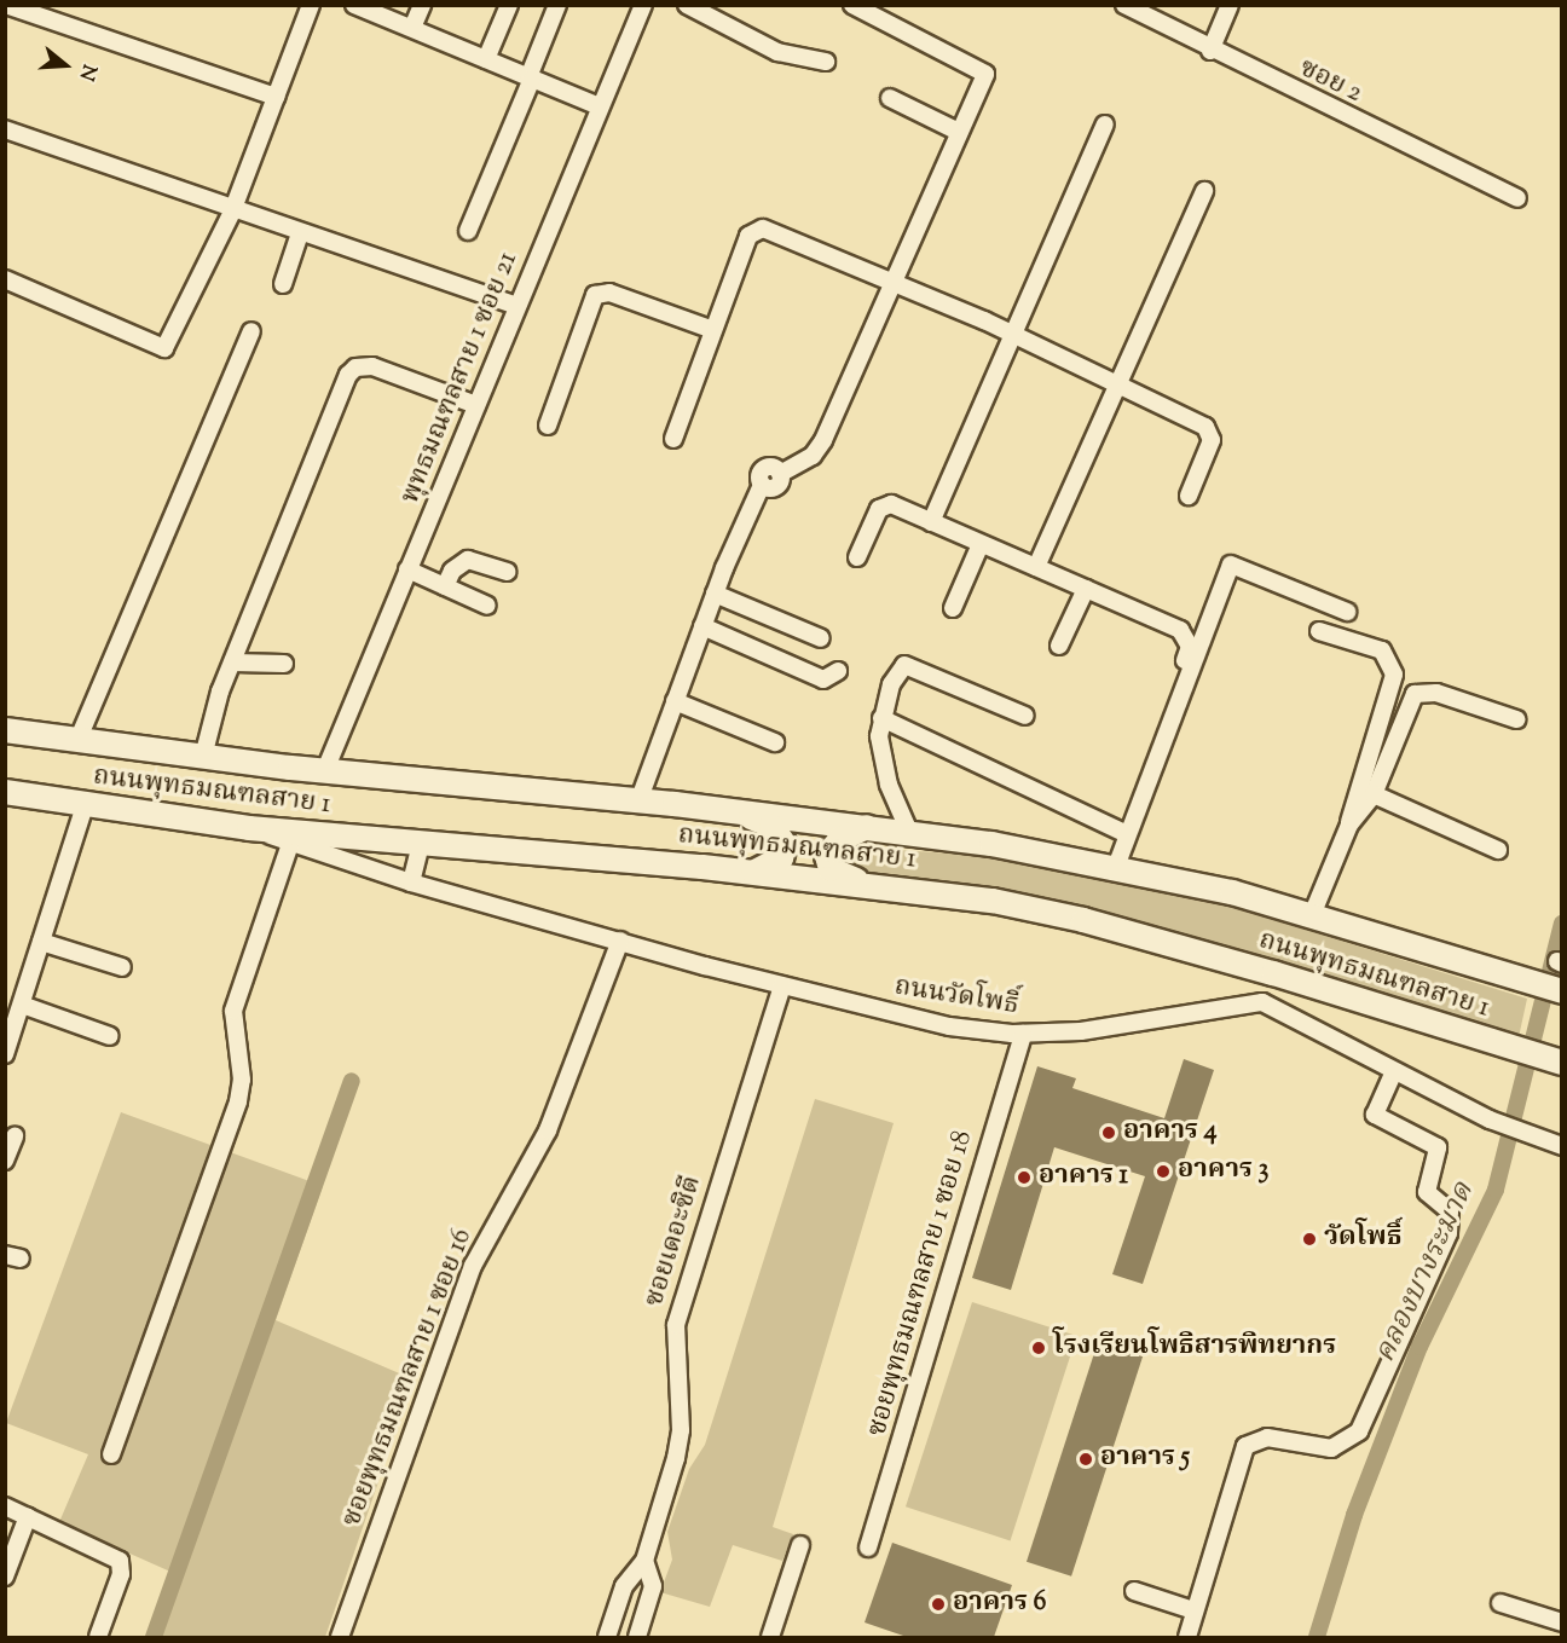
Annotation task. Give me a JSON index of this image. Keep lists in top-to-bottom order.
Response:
{
  "streets": {
    "main road": ["ถนนพุทธมณฑลสาย 1"],
    "street": [
      "ซอย 2",
      "พุทธมณฑลสาย 1 ซอย 21",
      "ถนนวัดโพธิ์",
      "ซอยเดอะซิตี",
      "ซอยพุทธมณฑลสาย 1 ซอย 18",
      "ซอยพุทธมณฑลสาย 1 ซอย 16"
    ]
  },
  "crossings": [
    ["พุทธมณฑลสาย 1 ซอย 21", "ถนนพุทธมณฑลสาย 1"],
    ["ถนนพุทธมณฑลสาย 1", "ถนนวัดโพธิ์"],
    ["ถนนวัดโพธิ์", "ซอยเดอะซิตี"],
    ["ถนนวัดโพธิ์", "ซอยพุทธมณฑลสาย 1 ซอย 18"],
    ["ถนนวัดโพธิ์", "ซอยพุทธมณฑลสาย 1 ซอย 16"]
  ],
  "water": ["คลองบางระมาด"],
  "places": [
    "อาคาร 4",
    "อาคาร 3",
    "อาคาร 1",
    "วัดโพธิ์",
    "โรงเรียนโพธิสารพิทยากร",
    "อาคาร 5",
    "อาคาร 6"
  ],
  "north": "right"
}
